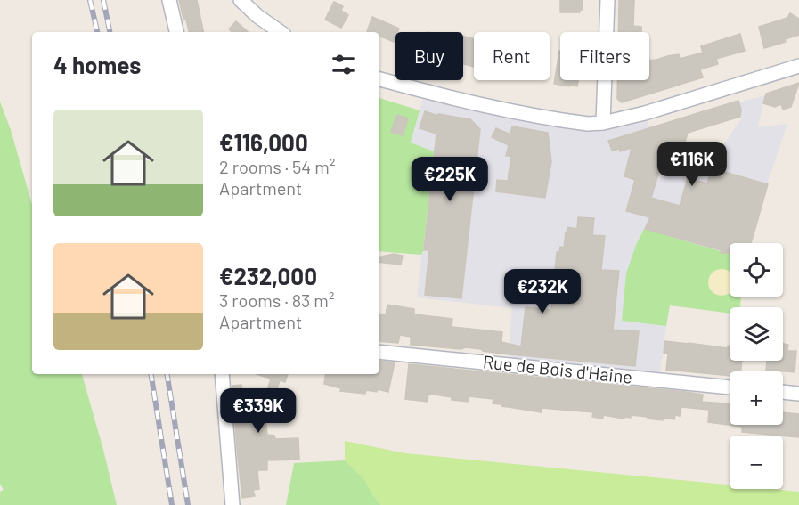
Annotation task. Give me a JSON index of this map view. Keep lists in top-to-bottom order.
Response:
{
  "streets": {
    "street": ["Rue de Bois d'Haine"]
  },
  "page": {
    "chip": ["Buy", "Rent", "Filters"],
    "heading": "4 homes",
    "list": [
      {
        "name": "€116,000",
        "note": "2 rooms · 54 m² · Apartment"
      },
      {
        "name": "€232,000",
        "note": "3 rooms · 83 m² · Apartment"
      }
    ],
    "price": [
      "€116K",
      "€225K",
      "€232K",
      "€339K"
    ],
    "map_buttons": ["+", "−"]
  }
}
